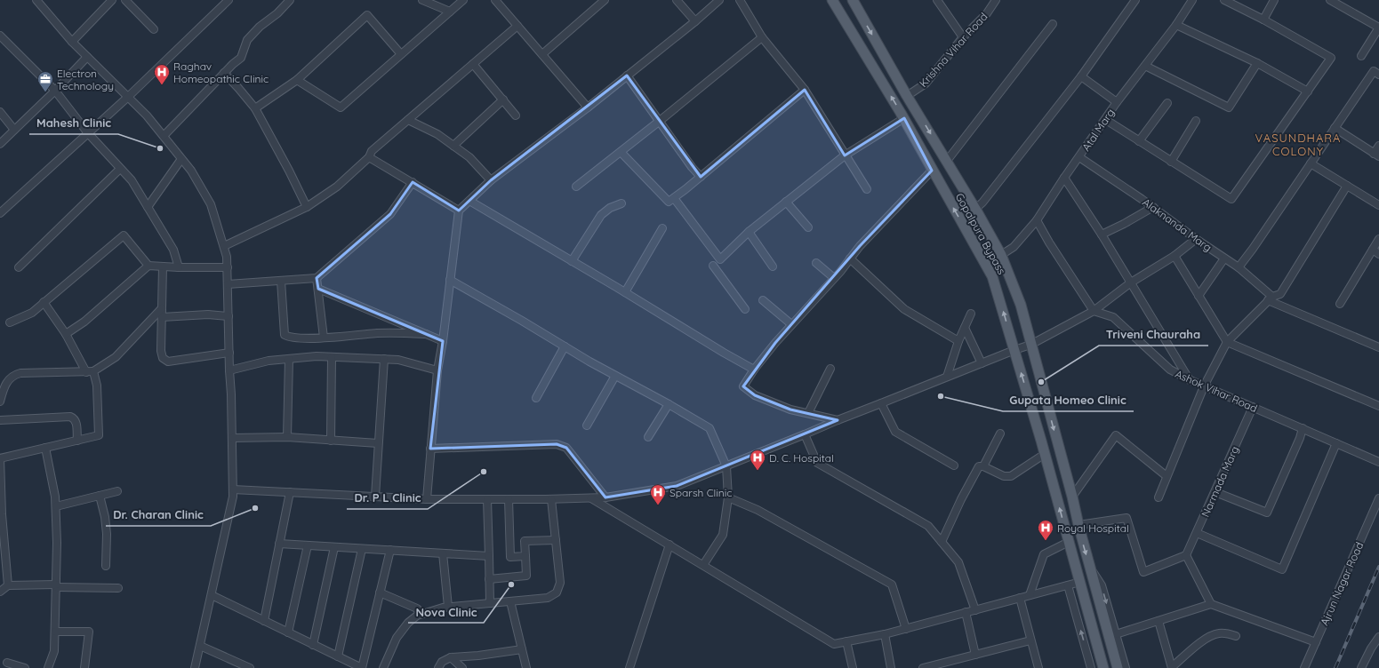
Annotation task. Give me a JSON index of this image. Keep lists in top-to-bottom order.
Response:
{
  "streets": {
    "main road": ["Gopalpura Bypass"],
    "street": [
      "Krishna Vihar Road",
      "Atal Marg",
      "Alaknanda Marg",
      "Ashok Vihar Road",
      "Narmada Marg",
      "Ajrun Nagar Road"
    ]
  },
  "crossings": [
    ["Krishna Vihar Road", "Gopalpura Bypass"],
    ["Atal Marg", "Alaknanda Marg"],
    ["Atal Marg", "Gopalpura Bypass"],
    ["Ashok Vihar Road", "Narmada Marg"]
  ],
  "districts": ["VASUNDHARA COLONY"],
  "places": {
    "hospital": [
      "Raghav Homeopathic Clinic",
      "D. C. Hospital",
      "Sparsh Clinic",
      "Royal Hospital"
    ],
    "office": ["Electron Technology"],
    "other": [
      "Mahesh Clinic",
      "Triveni Chauraha",
      "Gupata Homeo Clinic",
      "Dr. P L Clinic",
      "Dr. Charan Clinic",
      "Nova Clinic"
    ]
  }
}
